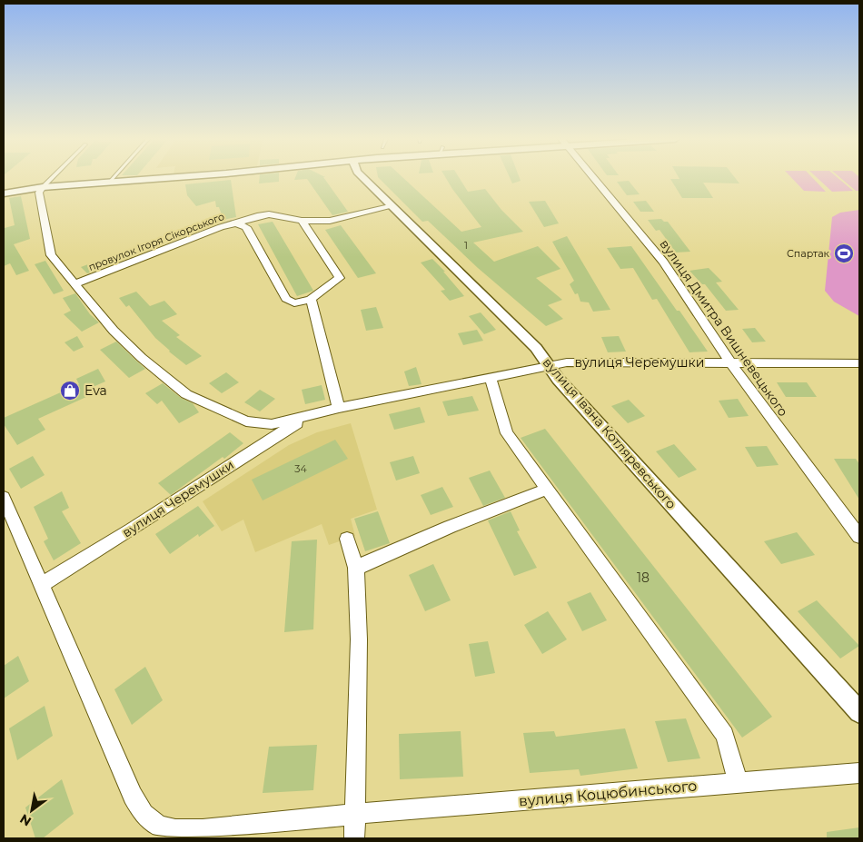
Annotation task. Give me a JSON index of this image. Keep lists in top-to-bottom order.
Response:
{
  "streets": {
    "street": [
      "провулок Ігоря Сікорського",
      "вулиця Дмитра Вишневецького",
      "вулиця Черемушки",
      "вулиця Івана Котляревського",
      "вулиця Коцюбинського"
    ]
  },
  "crossings": [
    ["провулок Ігоря Сікорського", "вулиця Черемушки"],
    ["вулиця Дмитра Вишневецького", "вулиця Черемушки"],
    ["вулиця Черемушки", "вулиця Івана Котляревського"],
    ["вулиця Черемушки", "вулиця Коцюбинського"]
  ],
  "places": {
    "sports": ["Спартак"],
    "shop": ["Eva"]
  },
  "house_numbers": ["1", "34", "18"],
  "north": "bottom left"
}
